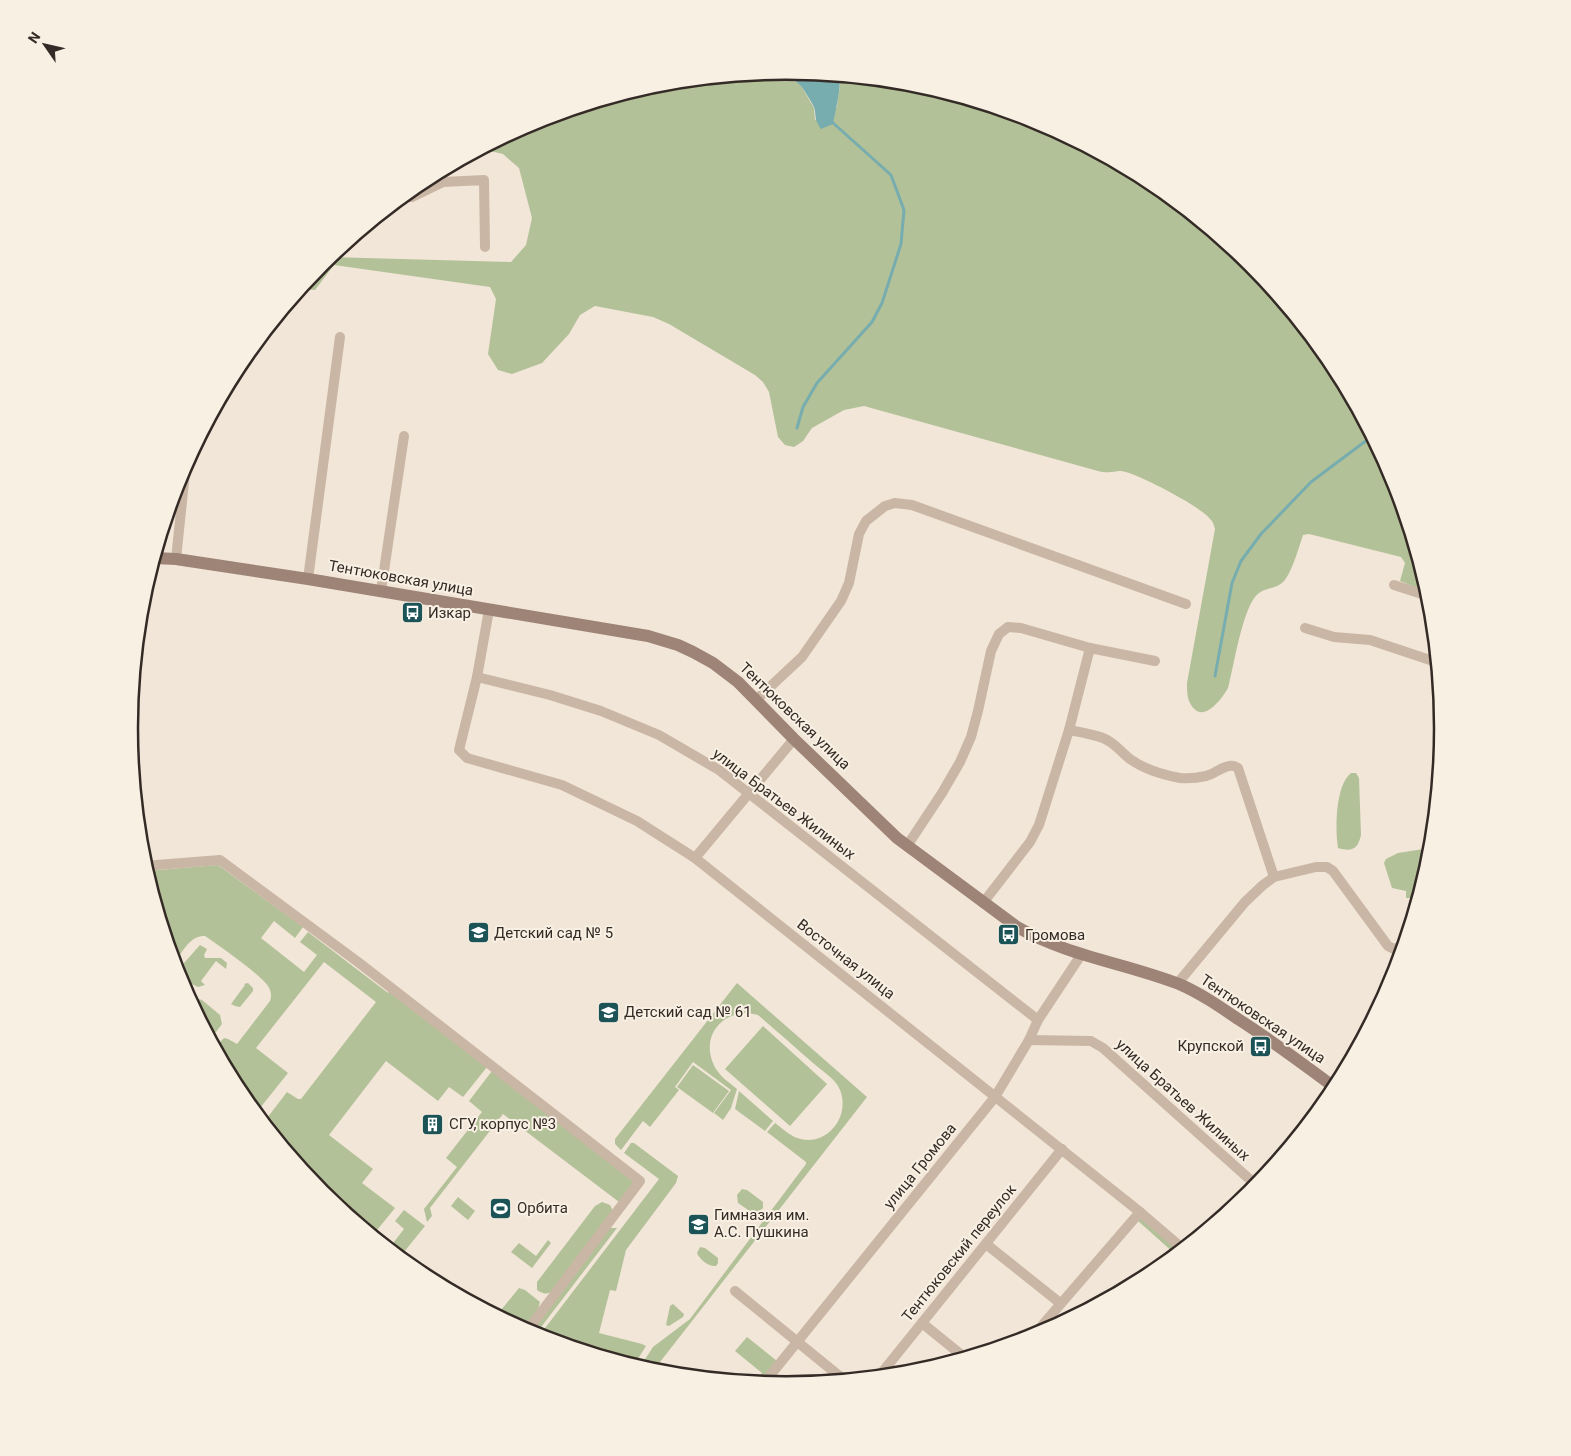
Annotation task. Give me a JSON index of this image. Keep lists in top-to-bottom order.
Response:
{
  "streets": {
    "street": [
      "Тентюковская улица",
      "улица Братьев Жилиных",
      "Восточная улица",
      "улица Громова",
      "Тентюковский переулок"
    ]
  },
  "crossings": [
    ["Тентюковская улица", "улица Громова"],
    ["улица Братьев Жилиных", "Восточная улица"],
    ["улица Братьев Жилиных", "улица Громова"],
    ["Восточная улица", "улица Громова"],
    ["Восточная улица", "Тентюковский переулок"]
  ],
  "places": {
    "bus stop": ["Изкар", "Громова", "Крупской"],
    "school or university": ["Детский сад № 5", "Детский сад № 61", "Гимназия им. А.С. Пушкина"],
    "building": ["СГУ, корпус №3"],
    "sports": ["Орбита"]
  },
  "north": "top left"
}
